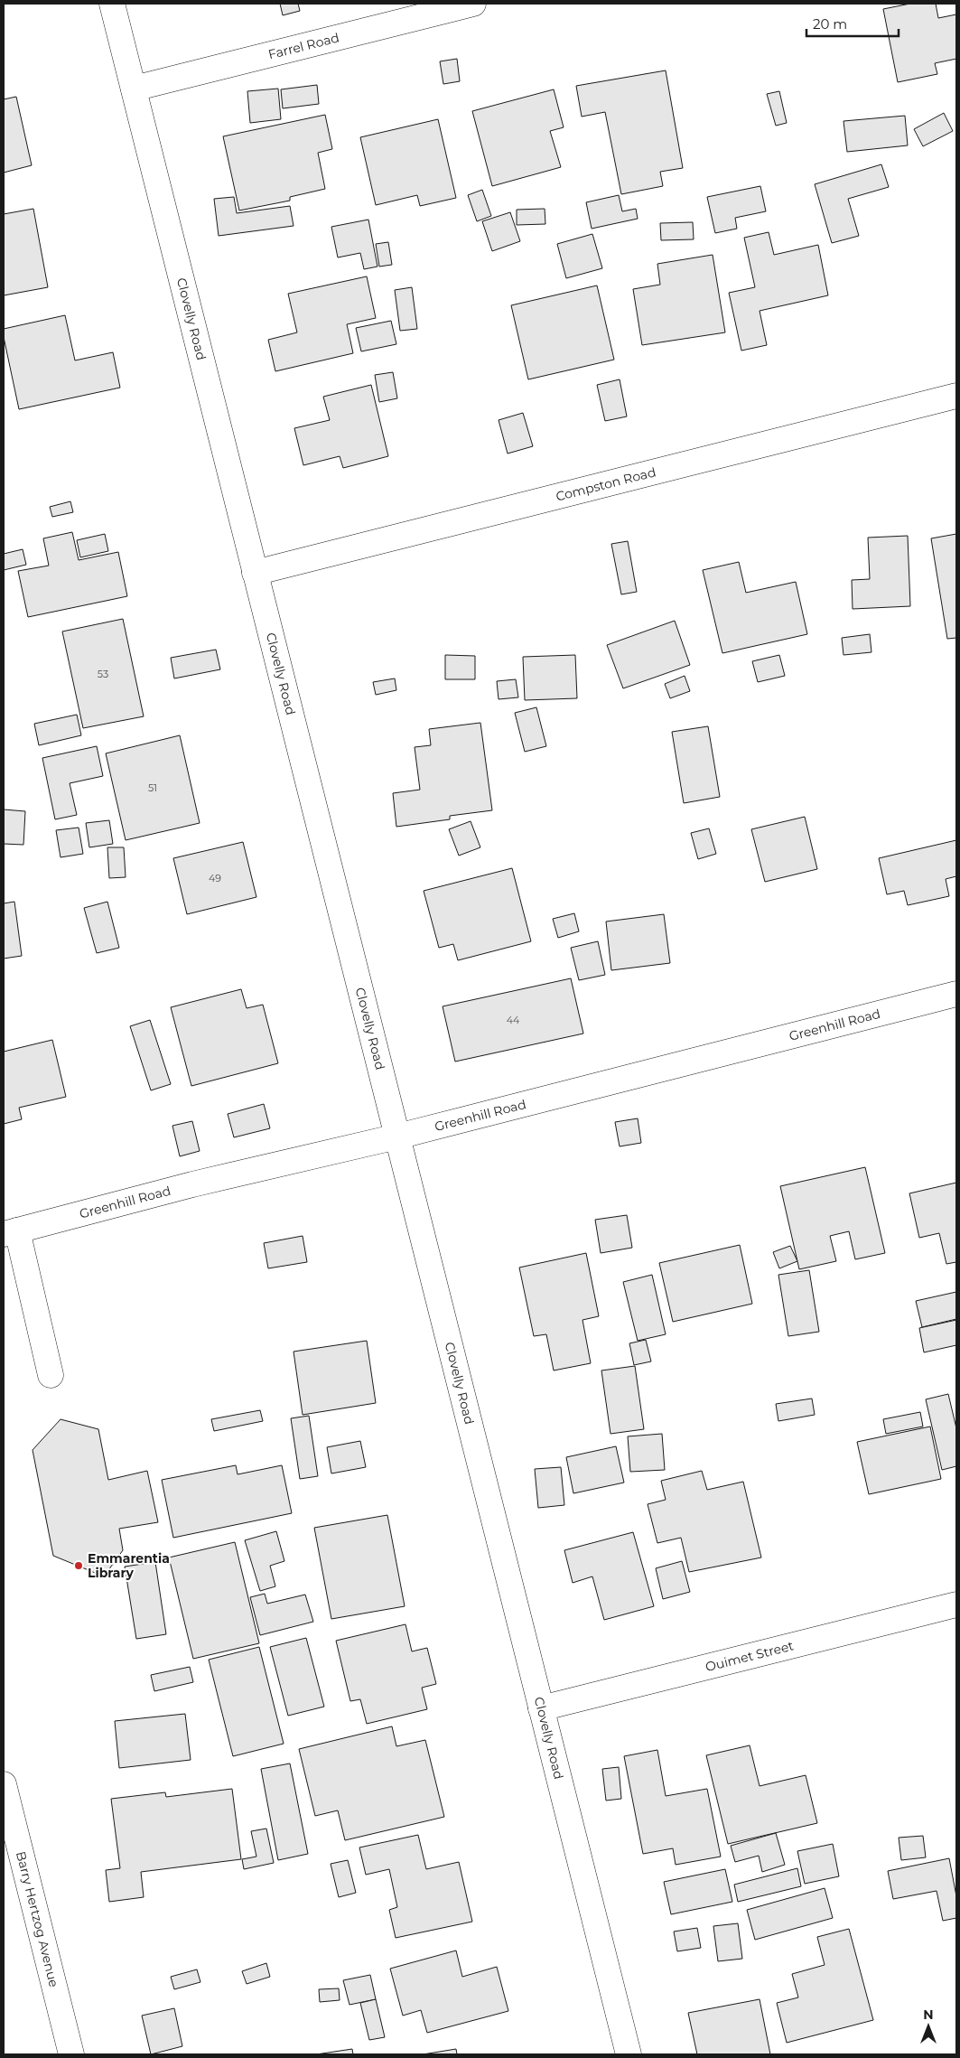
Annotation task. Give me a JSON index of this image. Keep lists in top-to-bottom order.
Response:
{
  "streets": {
    "street": [
      "Farrel Road",
      "Clovelly Road",
      "Compston Road",
      "Greenhill Road",
      "Ouimet Street",
      "Barry Hertzog Avenue"
    ]
  },
  "crossings": [
    ["Farrel Road", "Clovelly Road"],
    ["Clovelly Road", "Compston Road"],
    ["Clovelly Road", "Greenhill Road"],
    ["Clovelly Road", "Ouimet Street"]
  ],
  "places": ["Emmarentia Library"],
  "house_numbers": [
    "53",
    "51",
    "49",
    "44"
  ],
  "scale_bar": "20 m",
  "north": "top"
}
